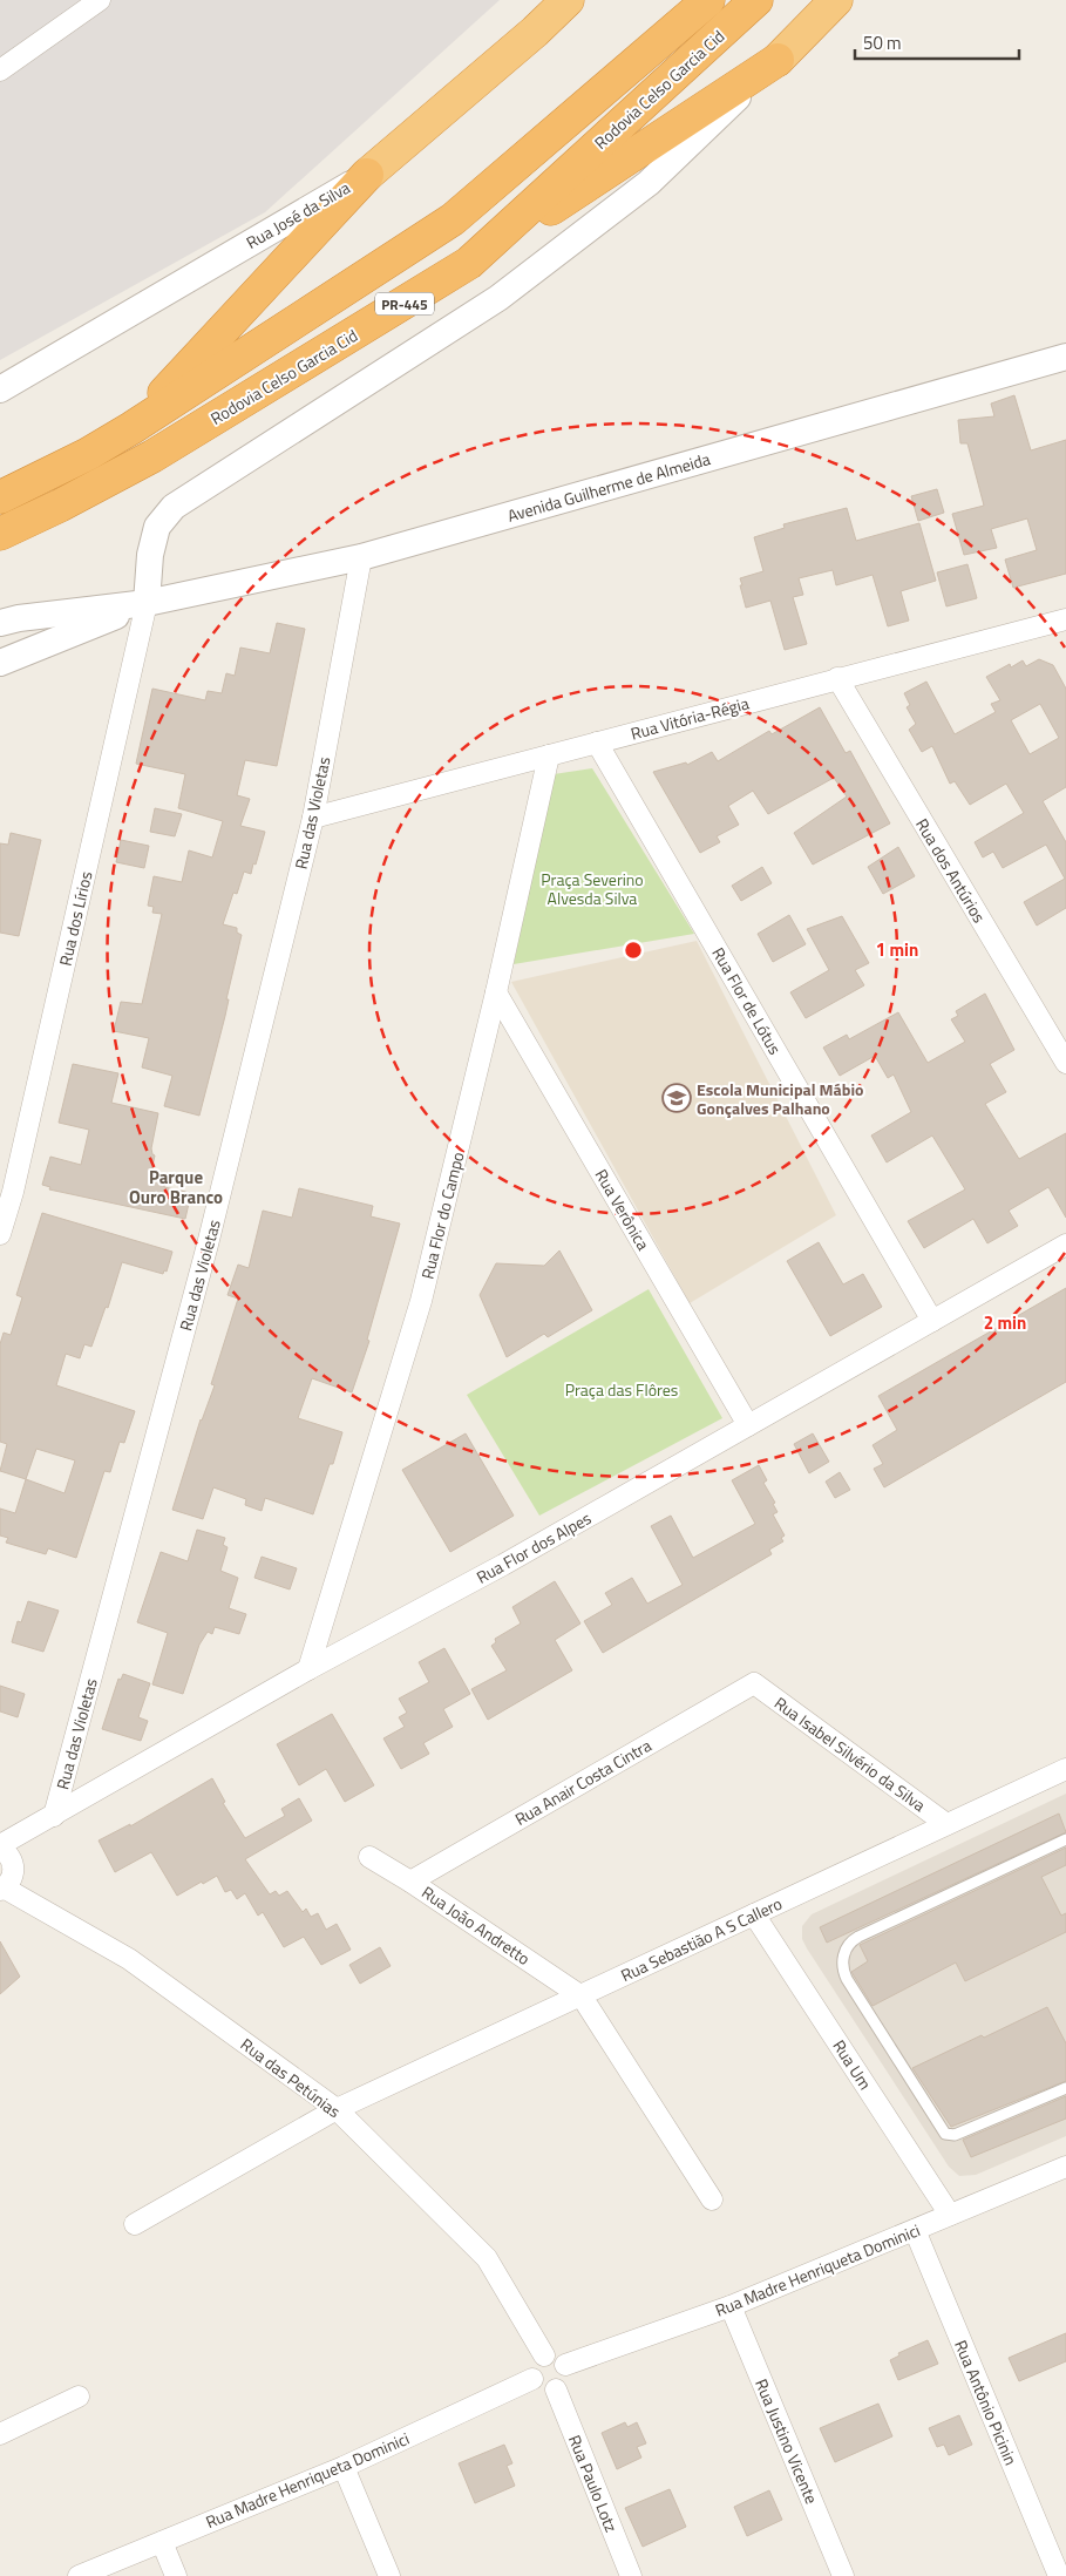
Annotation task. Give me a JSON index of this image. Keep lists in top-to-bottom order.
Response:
{
  "streets": {
    "highway": ["Rodovia Celso Garcia Cid", "Rua José da Silva", "PR-445"],
    "street": [
      "Avenida Guilherme de Almeida",
      "Rua Vitória-Régia",
      "Rua das Violetas",
      "Rua dos Antúrios",
      "Rua dos Lírios",
      "Rua Flor de Lótus",
      "Rua Verônica",
      "Rua Flor do Campo",
      "Rua Flor dos Alpes",
      "Rua Isabel Silvério da Silva",
      "Rua Anair Costa Cintra",
      "Rua João Andretto",
      "Rua Sebastião A S Callero",
      "Rua Um",
      "Rua das Petúnias",
      "Rua Madre Henriqueta Dominici",
      "Rua Antônio Picinin",
      "Rua Justino Vicente",
      "Rua Paulo Lotz"
    ]
  },
  "crossings": [
    ["Avenida Guilherme de Almeida", "Rua das Violetas"],
    ["Avenida Guilherme de Almeida", "Rua dos Lírios"],
    ["Rua Vitória-Régia", "Rua das Violetas"],
    ["Rua Vitória-Régia", "Rua dos Antúrios"],
    ["Rua Vitória-Régia", "Rua Flor de Lótus"],
    ["Rua Vitória-Régia", "Rua Flor do Campo"],
    ["Rua das Violetas", "Rua Flor dos Alpes"],
    ["Rua Flor de Lótus", "Rua Flor dos Alpes"],
    ["Rua Verônica", "Rua Flor do Campo"],
    ["Rua Verônica", "Rua Flor dos Alpes"],
    ["Rua Flor do Campo", "Rua Flor dos Alpes"],
    ["Rua Isabel Silvério da Silva", "Rua Anair Costa Cintra"],
    ["Rua Isabel Silvério da Silva", "Rua Sebastião A S Callero"],
    ["Rua Anair Costa Cintra", "Rua João Andretto"],
    ["Rua João Andretto", "Rua Sebastião A S Callero"],
    ["Rua Sebastião A S Callero", "Rua Um"],
    ["Rua Sebastião A S Callero", "Rua das Petúnias"],
    ["Rua Um", "Rua Madre Henriqueta Dominici"],
    ["Rua das Petúnias", "Rua Madre Henriqueta Dominici"],
    ["Rua das Petúnias", "Rua Paulo Lotz"],
    ["Rua Madre Henriqueta Dominici", "Rua Antônio Picinin"],
    ["Rua Madre Henriqueta Dominici", "Rua Justino Vicente"],
    ["Rua Madre Henriqueta Dominici", "Rua Paulo Lotz"]
  ],
  "districts": ["Parque Ouro Branco"],
  "parks": ["Praça Severino Alvesda Silva", "Praça das Flôres"],
  "places": {
    "school or university": ["Escola Municipal Mábio Gonçalves Palhano"]
  },
  "scale_bar": "50 m",
  "rings": ["1 min", "2 min"]
}
